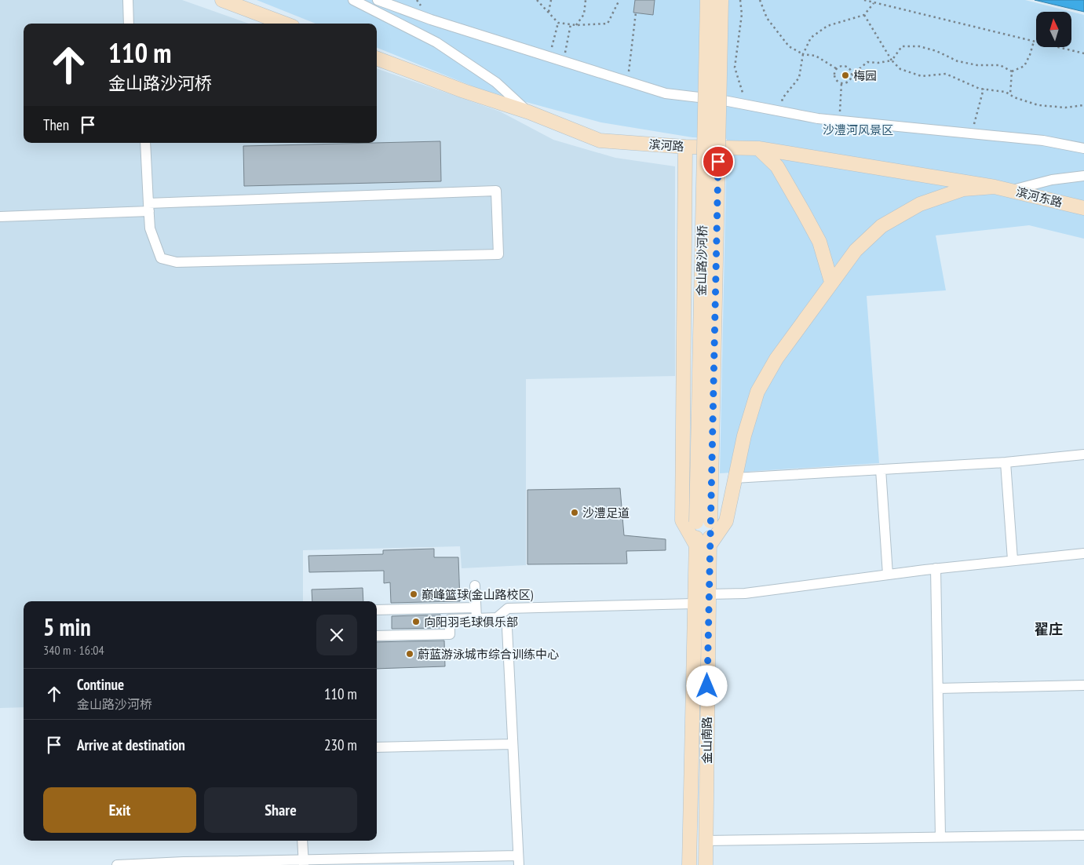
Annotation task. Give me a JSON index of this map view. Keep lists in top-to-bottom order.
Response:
{
  "streets": {
    "street": [
      "滨河路",
      "滨河东路",
      "金山路沙河桥",
      "金山南路"
    ]
  },
  "crossings": [
    ["滨河路", "滨河东路"],
    ["金山路沙河桥", "金山南路"]
  ],
  "districts": ["翟庄"],
  "parks": ["沙澧河风景区"],
  "places": [
    "梅园",
    "沙澧足道",
    "巅峰篮球(金山路校区)",
    "向阳羽毛球俱乐部",
    "蔚蓝游泳城市综合训练中心"
  ],
  "north": "top",
  "page": {
    "turn": ["110 m", "金山路沙河桥"],
    "then": "Then",
    "heading": ["5 min", "340 m · 16:04"],
    "list": [
      {
        "name": "Continue",
        "note": "金山路沙河桥",
        "value": "110 m"
      },
      {
        "name": "Arrive at destination",
        "value": "230 m"
      }
    ],
    "buttons": ["Exit", "Share"]
  }
}
